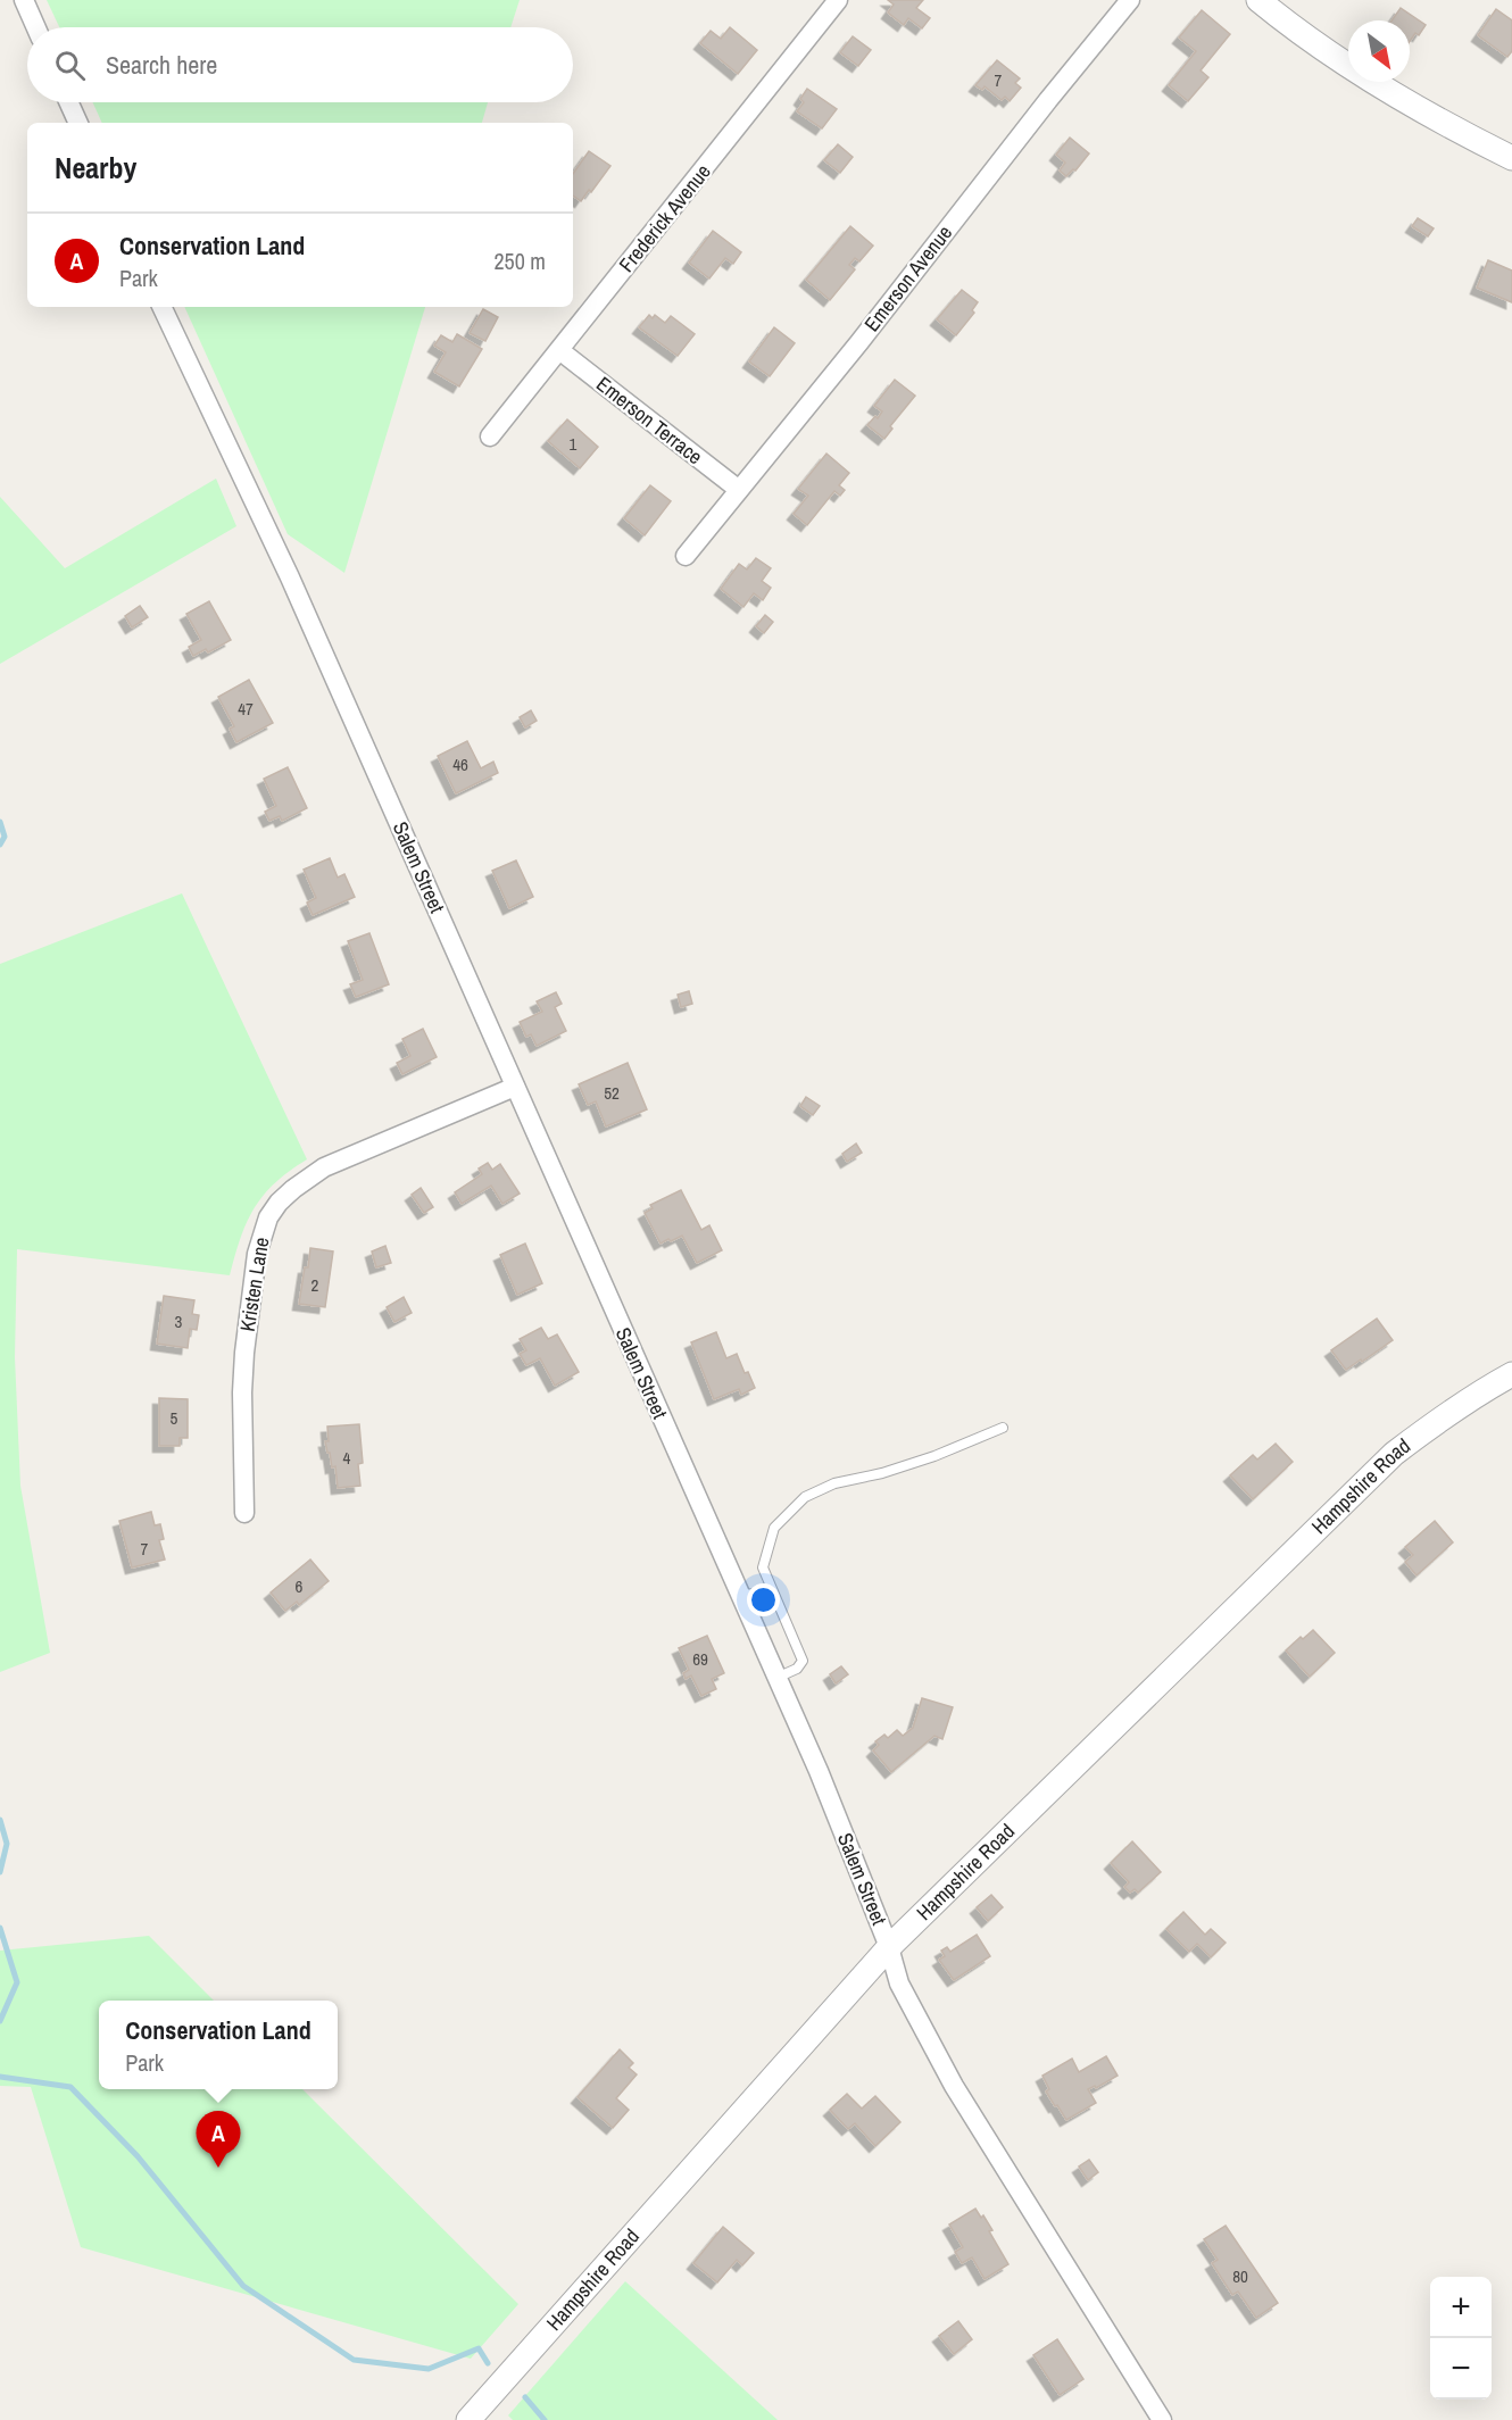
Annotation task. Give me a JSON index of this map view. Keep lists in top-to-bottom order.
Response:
{
  "streets": {
    "street": [
      "Frederick Avenue",
      "Emerson Avenue",
      "Emerson Terrace",
      "Salem Street",
      "Kristen Lane",
      "Hampshire Road"
    ]
  },
  "crossings": [
    ["Frederick Avenue", "Emerson Terrace"],
    ["Emerson Avenue", "Emerson Terrace"],
    ["Salem Street", "Kristen Lane"],
    ["Salem Street", "Hampshire Road"]
  ],
  "house_numbers": [
    "7",
    "1",
    "47",
    "46",
    "52",
    "2",
    "3",
    "5",
    "4",
    "7",
    "6",
    "69",
    "80"
  ],
  "north": "bottom right",
  "page": {
    "search": "Search here",
    "heading": "Nearby",
    "list": [
      {
        "mark": "A",
        "name": "Conservation Land",
        "note": "Park",
        "value": "250 m"
      }
    ],
    "popup": ["Conservation Land", "Park"],
    "pins": "A",
    "map_buttons": ["+", "−"]
  }
}
